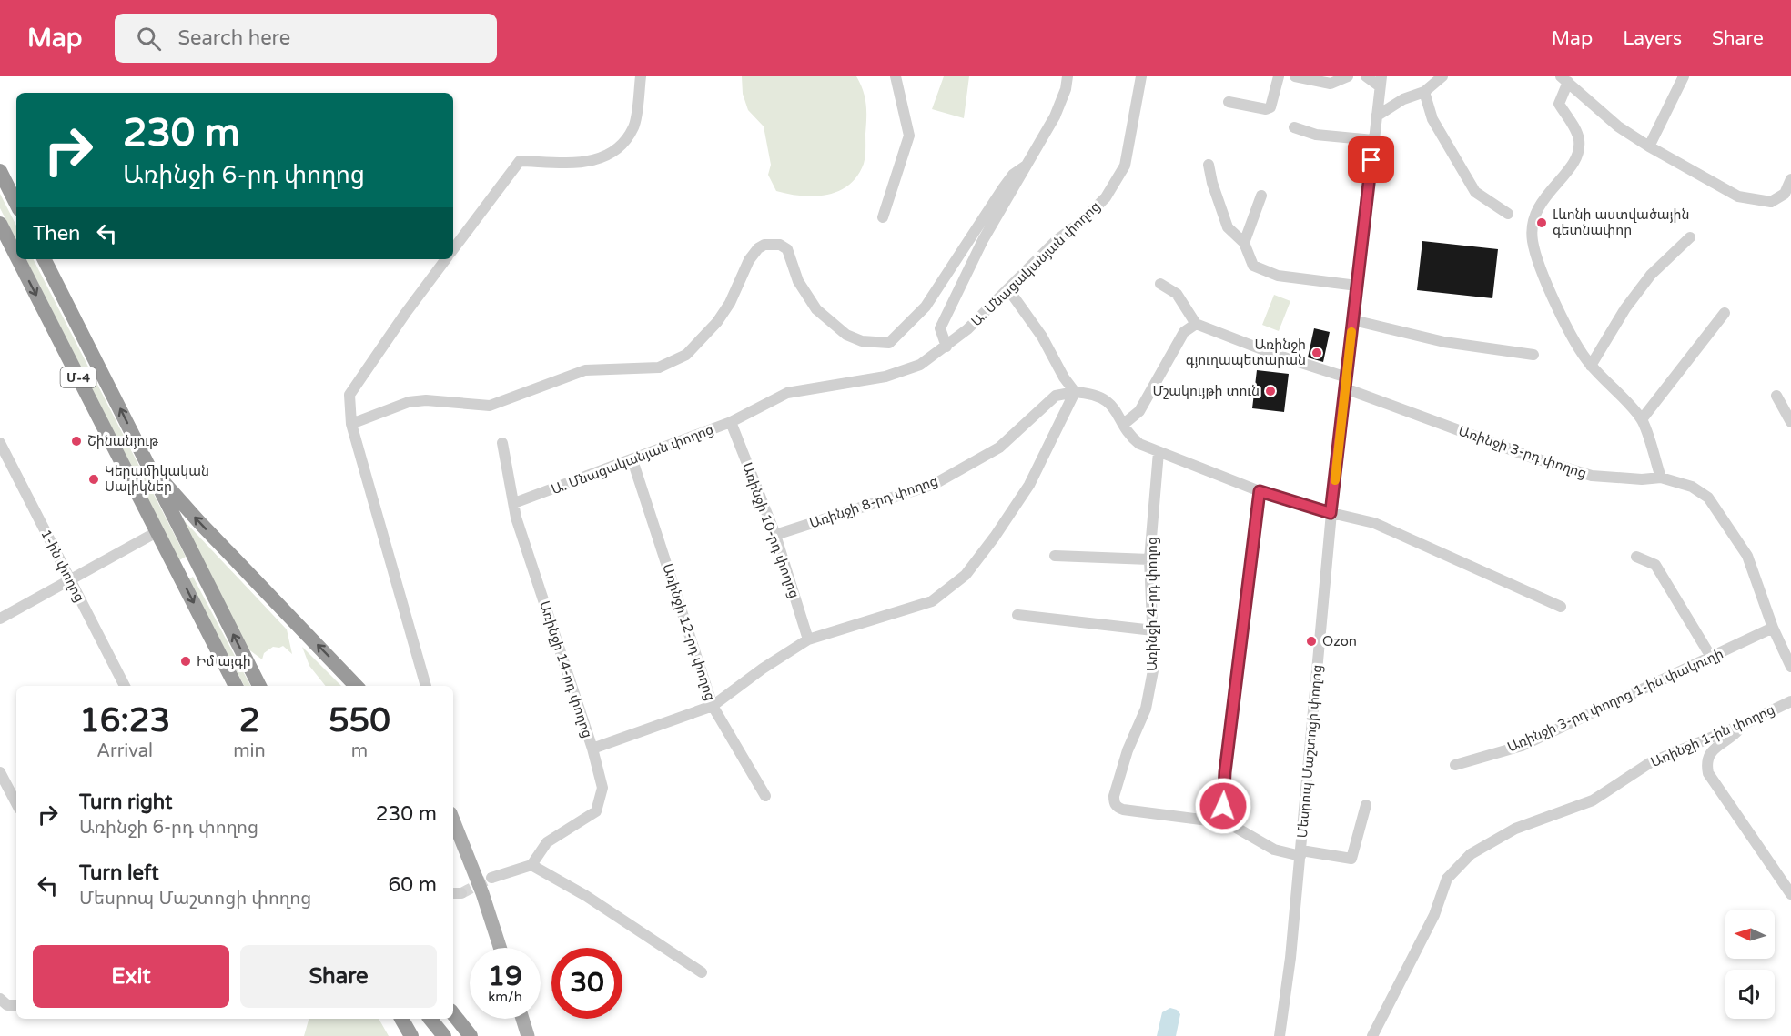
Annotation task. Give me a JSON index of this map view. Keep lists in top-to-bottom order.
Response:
{
  "streets": {
    "highway": ["Մ-4"],
    "street": [
      "Ա. Մնացականյան փողոց",
      "Առինջի 3-րդ փողոց",
      "Առինջի 8-րդ փողոց",
      "Առինջի 10-րդ փողոց",
      "1-ին փողոց",
      "Առինջի 4-րդ փողոց",
      "Առինջի 12-րդ փողոց",
      "Առինջի 14-րդ փողոց",
      "Առինջի 3-րդ փողոց 1-ին փակուղի",
      "Առինջի 1-ին փողոց",
      "Մեսրոպ Մաշտոցի փողոց"
    ]
  },
  "crossings": [
    ["Ա. Մնացականյան փողոց", "Առինջի 10-րդ փողոց"],
    ["Ա. Մնացականյան փողոց", "Առինջի 12-րդ փողոց"],
    ["Ա. Մնացականյան փողոց", "Առինջի 14-րդ փողոց"],
    ["Առինջի 3-րդ փողոց", "Առինջի 3-րդ փողոց 1-ին փակուղի"],
    ["Առինջի 3-րդ փողոց", "Մեսրոպ Մաշտոցի փողոց"],
    ["Առինջի 8-րդ փողոց", "Առինջի 10-րդ փողոց"]
  ],
  "places": [
    "Լևոնի աստվածային գետնափոր",
    "Առինջի գյուղապետարան",
    "Մշակույթի տուն",
    "Շինանյութ",
    "Կերամիկական Սալիկներ",
    "Ozon",
    "Իմ այգի"
  ],
  "north": "left",
  "page": {
    "header": "Map",
    "search": "Search here",
    "nav": ["Map", "Layers", "Share"],
    "turn": ["230 m", "Առինջի 6-րդ փողոց"],
    "then": "Then",
    "eta": [
      "16:23",
      "Arrival",
      "2",
      "min",
      "550",
      "m"
    ],
    "list": [
      {
        "name": "Turn right",
        "note": "Առինջի 6-րդ փողոց",
        "value": "230 m"
      },
      {
        "name": "Turn left",
        "note": "Մեսրոպ Մաշտոցի փողոց",
        "value": "60 m"
      }
    ],
    "buttons": ["Exit", "Share"],
    "speed": "19 km/h",
    "limit": "30"
  }
}
